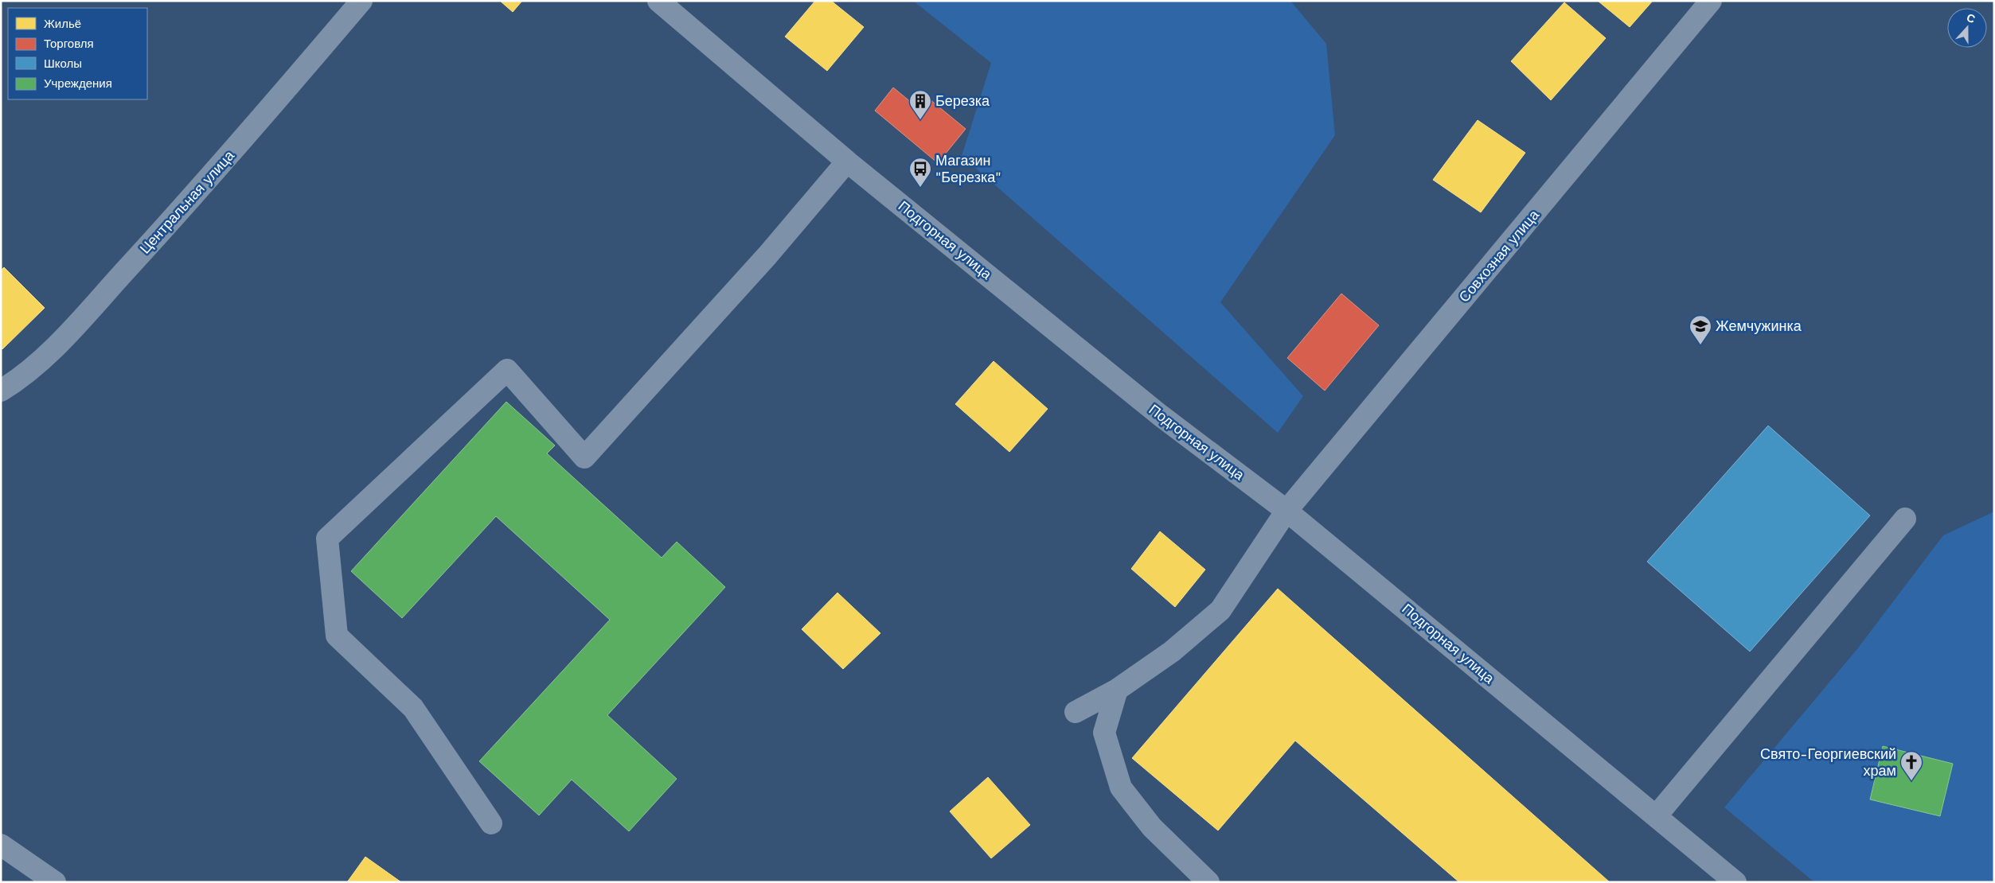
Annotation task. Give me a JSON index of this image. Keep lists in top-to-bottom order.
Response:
{
  "streets": {
    "street": ["Центральная улица", "Подгорная улица", "Совхозная улица"]
  },
  "crossings": [
    ["Подгорная улица", "Совхозная улица"]
  ],
  "places": {
    "building": ["Березка"],
    "bus stop": ["Магазин \"Березка\""],
    "school or university": ["Жемчужинка"],
    "church": ["Свято-Георгиевский храм"]
  },
  "legend": [
    "Жильё",
    "Торговля",
    "Школы",
    "Учреждения"
  ],
  "north": "top"
}
